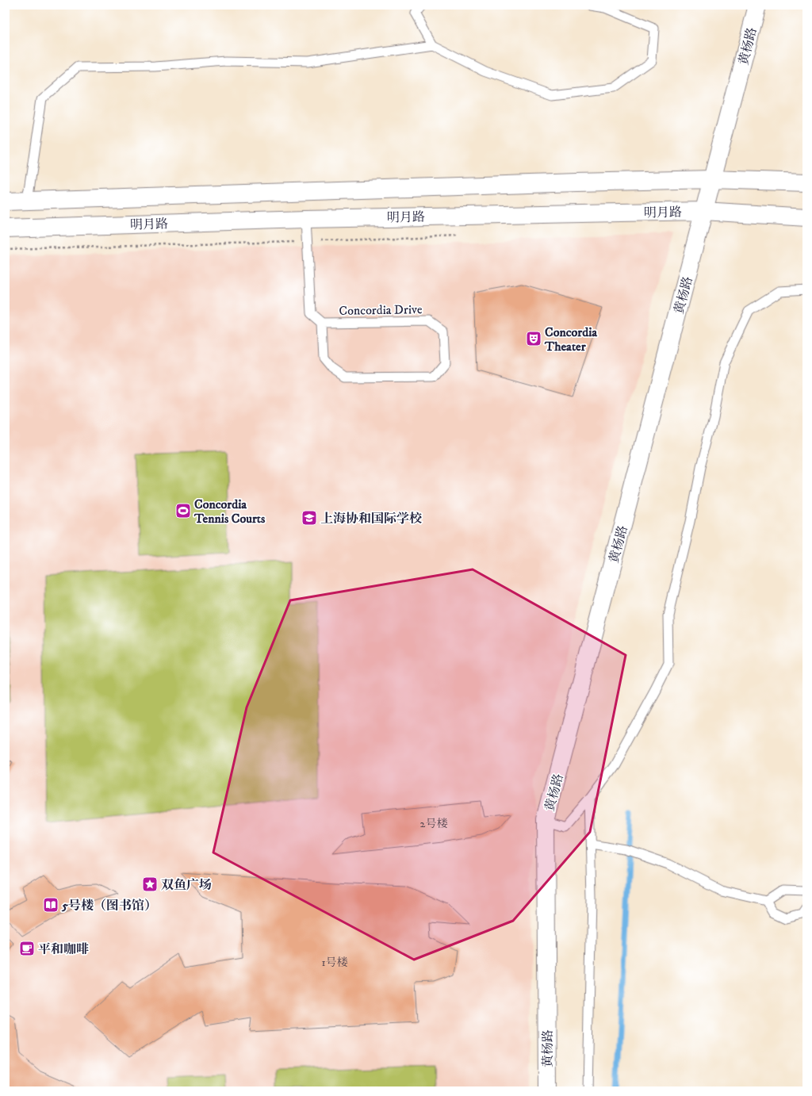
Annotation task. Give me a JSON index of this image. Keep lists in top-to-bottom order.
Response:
{
  "streets": {
    "street": ["黄杨路", "明月路"],
    "lane": ["Concordia Drive"]
  },
  "crossings": [
    ["黄杨路", "明月路"],
    ["明月路", "Concordia Drive"]
  ],
  "places": {
    "theatre": ["Concordia Theater"],
    "sports": ["Concordia Tennis Courts"],
    "school or university": ["上海协和国际学校"],
    "place": ["双鱼广场"],
    "library": ["5号楼（图书馆）"],
    "cafe": ["平和咖啡"]
  },
  "house_numbers": ["2号楼", "1号楼"]
}
